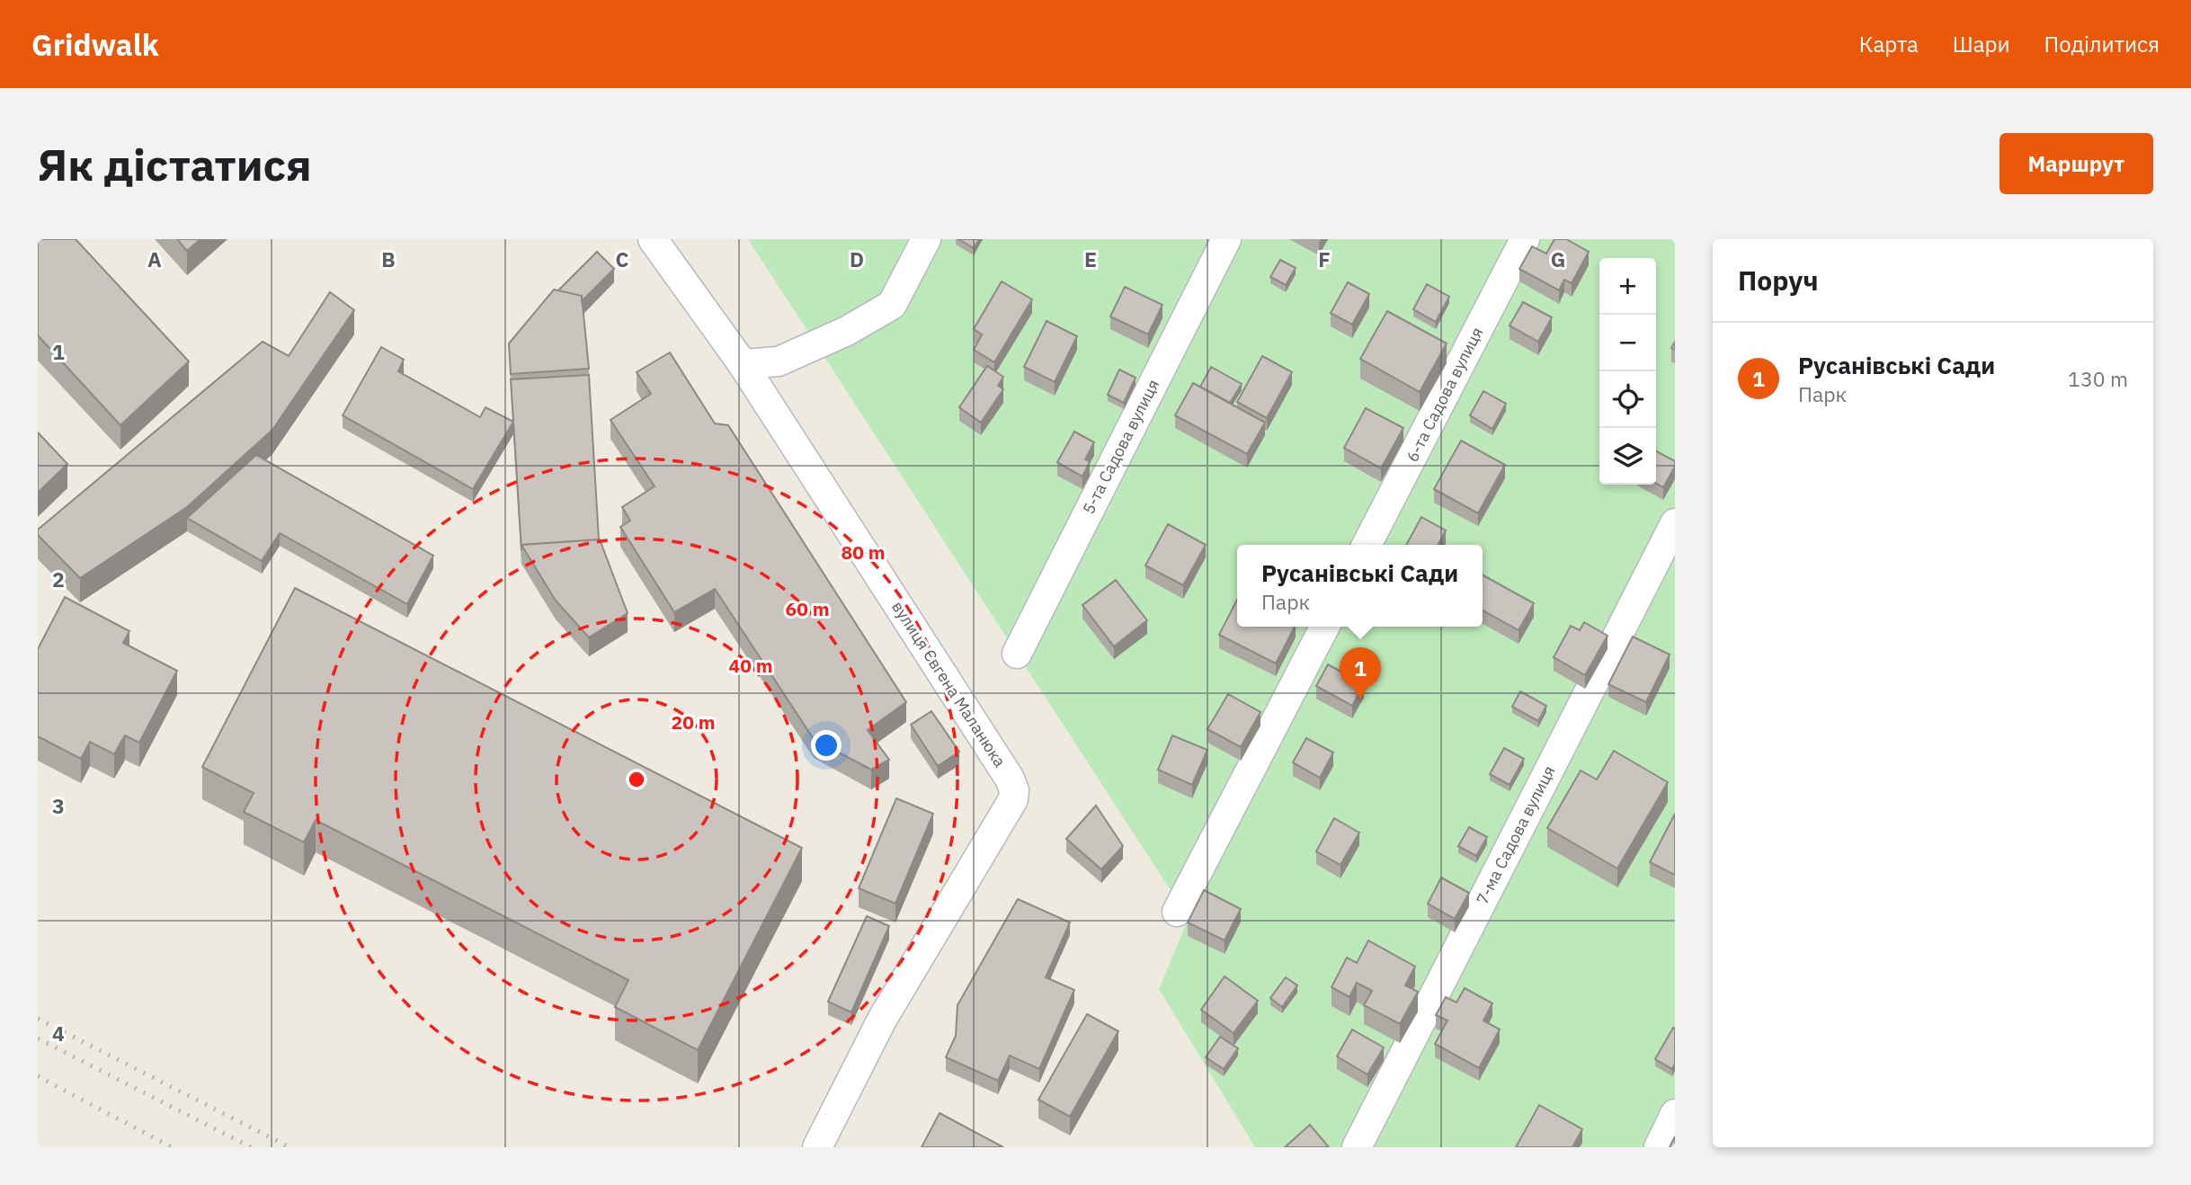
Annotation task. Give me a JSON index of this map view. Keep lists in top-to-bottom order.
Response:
{
  "streets": {
    "street": [
      "6-та Садова вулиця",
      "5-та Садова вулиця",
      "вулиця Євгена Маланюка",
      "7-ма Садова вулиця"
    ]
  },
  "page": {
    "header": "Gridwalk",
    "nav": ["Карта", "Шари", "Поділитися"],
    "buttons": "Маршрут",
    "title": "Як дістатися",
    "heading": "Поруч",
    "map_buttons": ["+", "−"],
    "list": [
      {
        "mark": "1",
        "name": "Русанівські Сади",
        "note": "Парк",
        "value": "130 m"
      }
    ],
    "popup": ["Русанівські Сади", "Парк"],
    "pins": "1"
  },
  "grid": {
    "columns": [
      "A",
      "B",
      "C",
      "D",
      "E",
      "F",
      "G"
    ],
    "rows": [
      "1",
      "2",
      "3",
      "4"
    ]
  },
  "rings": [
    "80 m",
    "60 m",
    "40 m",
    "20 m"
  ]
}
